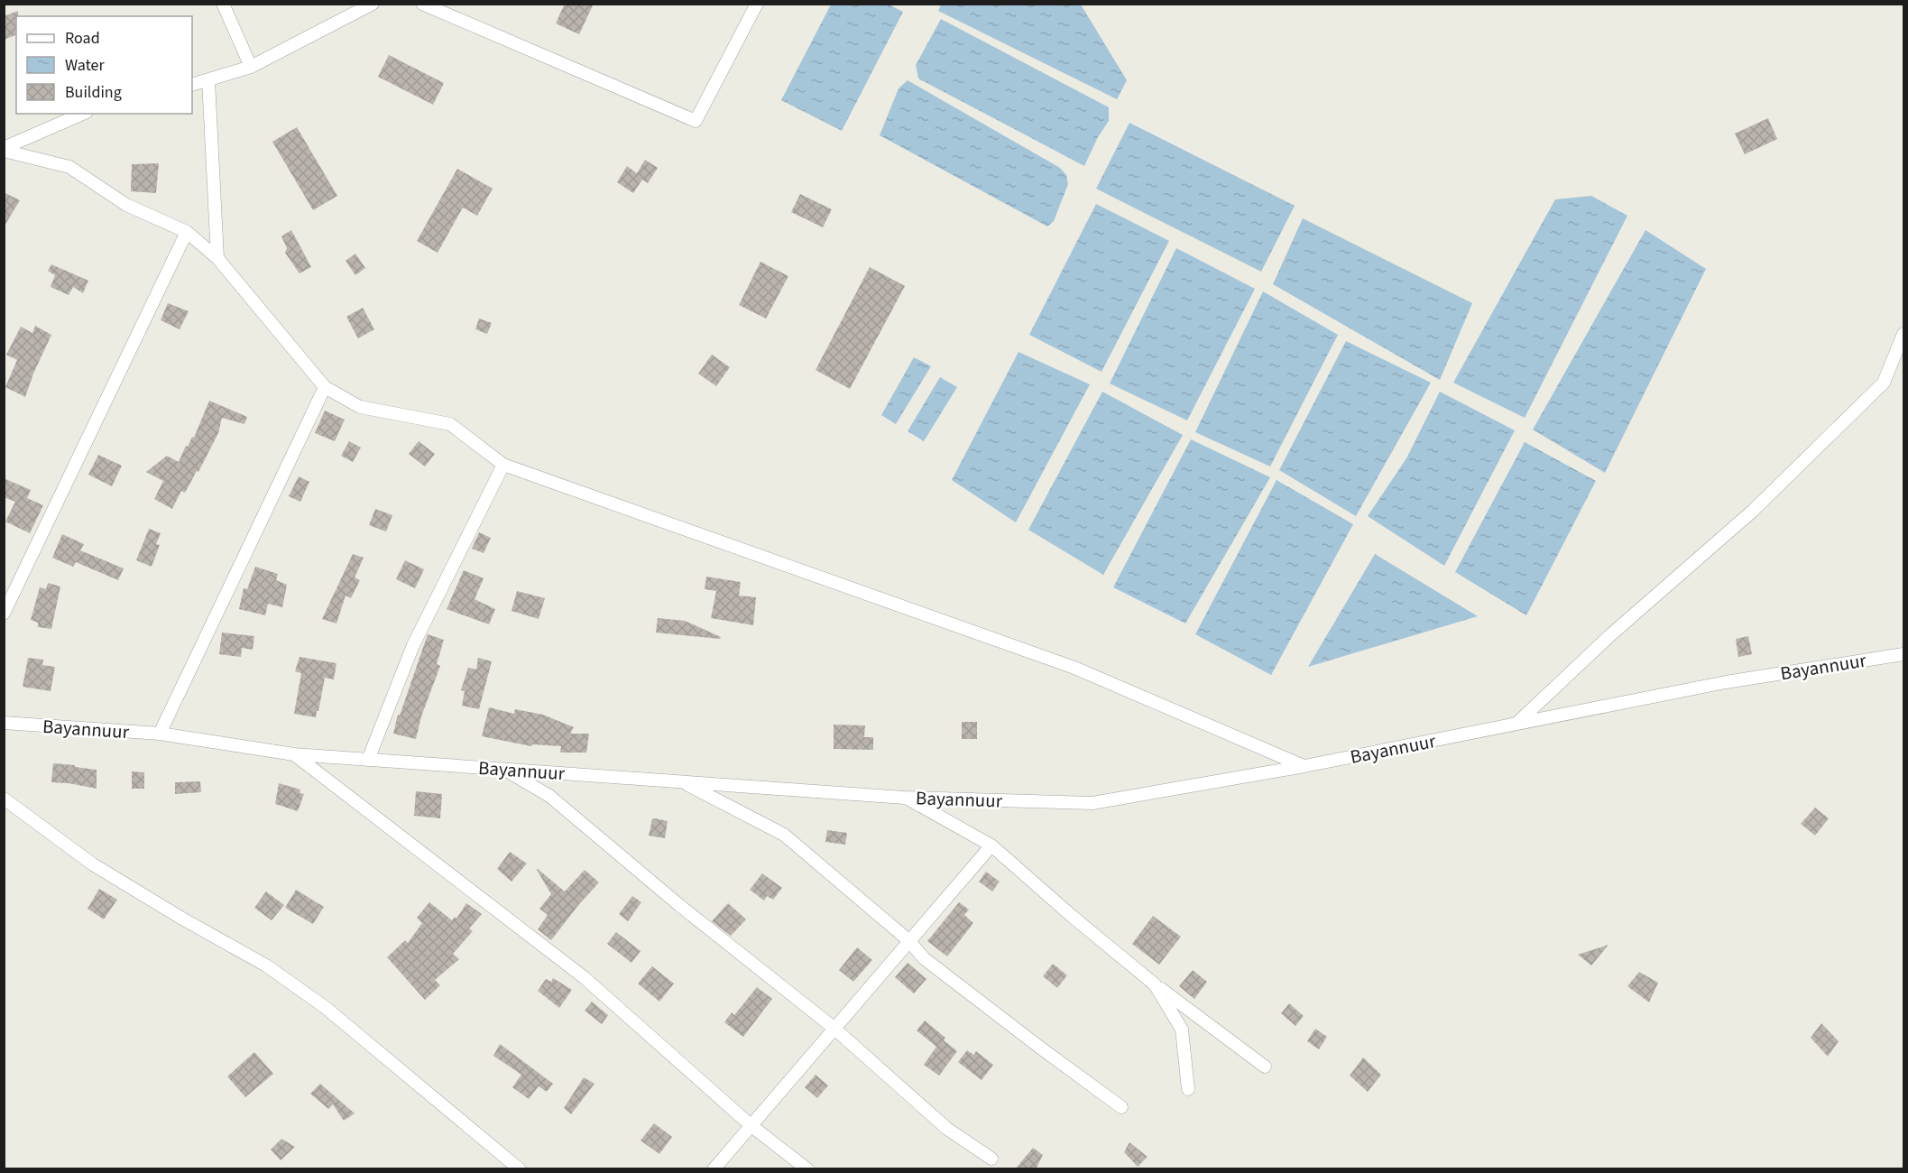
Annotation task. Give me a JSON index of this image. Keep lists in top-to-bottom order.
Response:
{
  "streets": {
    "street": ["Bayannuur"]
  },
  "legend": ["Road", "Water", "Building"]
}
